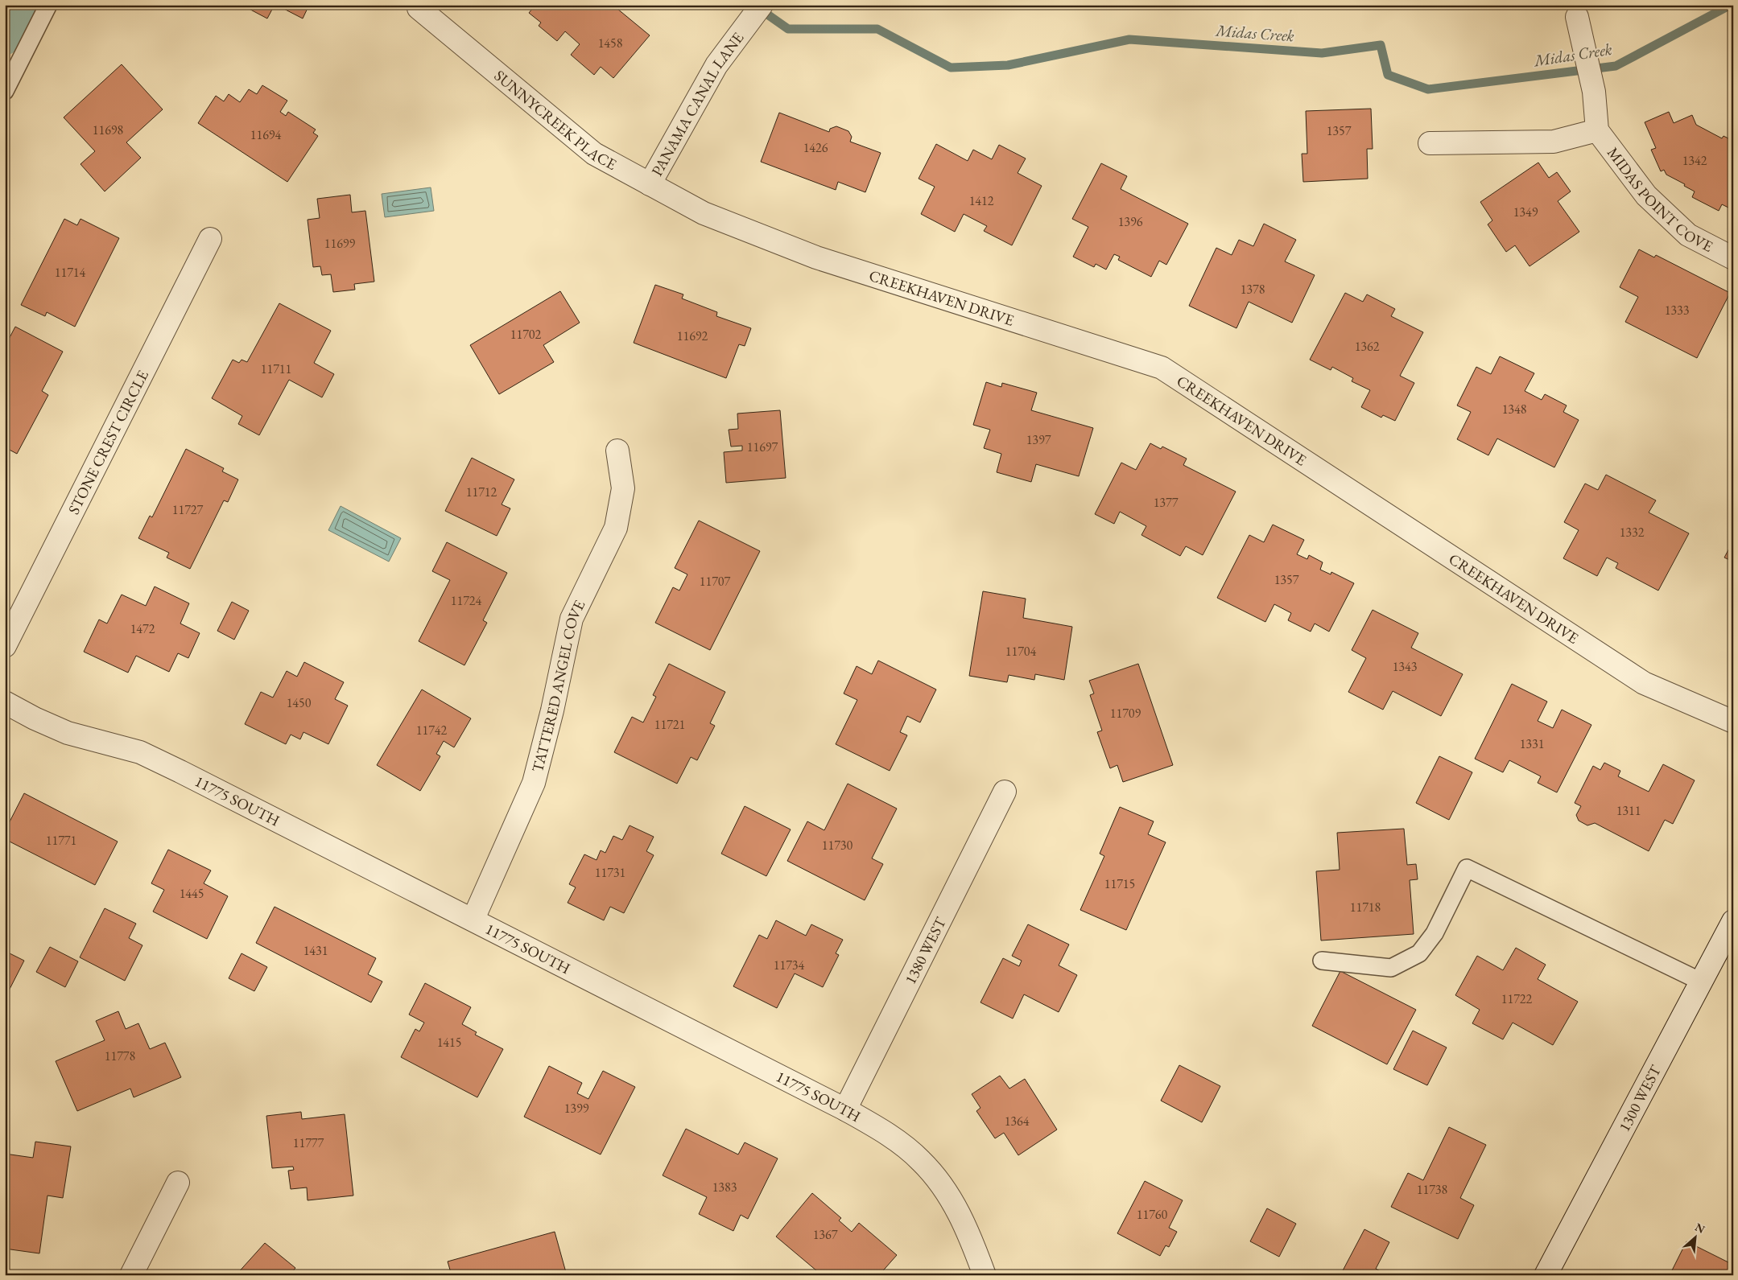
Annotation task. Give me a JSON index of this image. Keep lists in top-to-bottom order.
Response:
{
  "streets": {
    "street": [
      "PANAMA CANAL LANE",
      "SUNNYCREEK PLACE",
      "MIDAS POINT COVE",
      "CREEKHAVEN DRIVE",
      "STONE CREST CIRCLE",
      "TATTERED ANGEL COVE",
      "11775 SOUTH",
      "1380 WEST",
      "1300 WEST"
    ]
  },
  "crossings": [
    ["PANAMA CANAL LANE", "SUNNYCREEK PLACE"],
    ["SUNNYCREEK PLACE", "CREEKHAVEN DRIVE"],
    ["TATTERED ANGEL COVE", "11775 SOUTH"],
    ["11775 SOUTH", "1380 WEST"]
  ],
  "water": ["Midas Creek"],
  "house_numbers": [
    "1458",
    "11698",
    "1357",
    "11694",
    "1426",
    "1342",
    "1412",
    "1349",
    "1396",
    "11699",
    "11714",
    "1378",
    "1333",
    "11702",
    "11692",
    "1362",
    "11711",
    "1348",
    "1397",
    "11697",
    "11712",
    "1377",
    "11727",
    "1332",
    "1357",
    "11707",
    "11724",
    "1472",
    "11704",
    "1343",
    "1450",
    "11709",
    "11721",
    "11742",
    "1331",
    "1311",
    "11771",
    "11730",
    "11731",
    "11715",
    "1445",
    "11718",
    "1431",
    "11734",
    "11722",
    "1415",
    "11778",
    "1399",
    "1364",
    "11777",
    "1383",
    "11738",
    "11760",
    "1367"
  ],
  "north": "top right"
}
